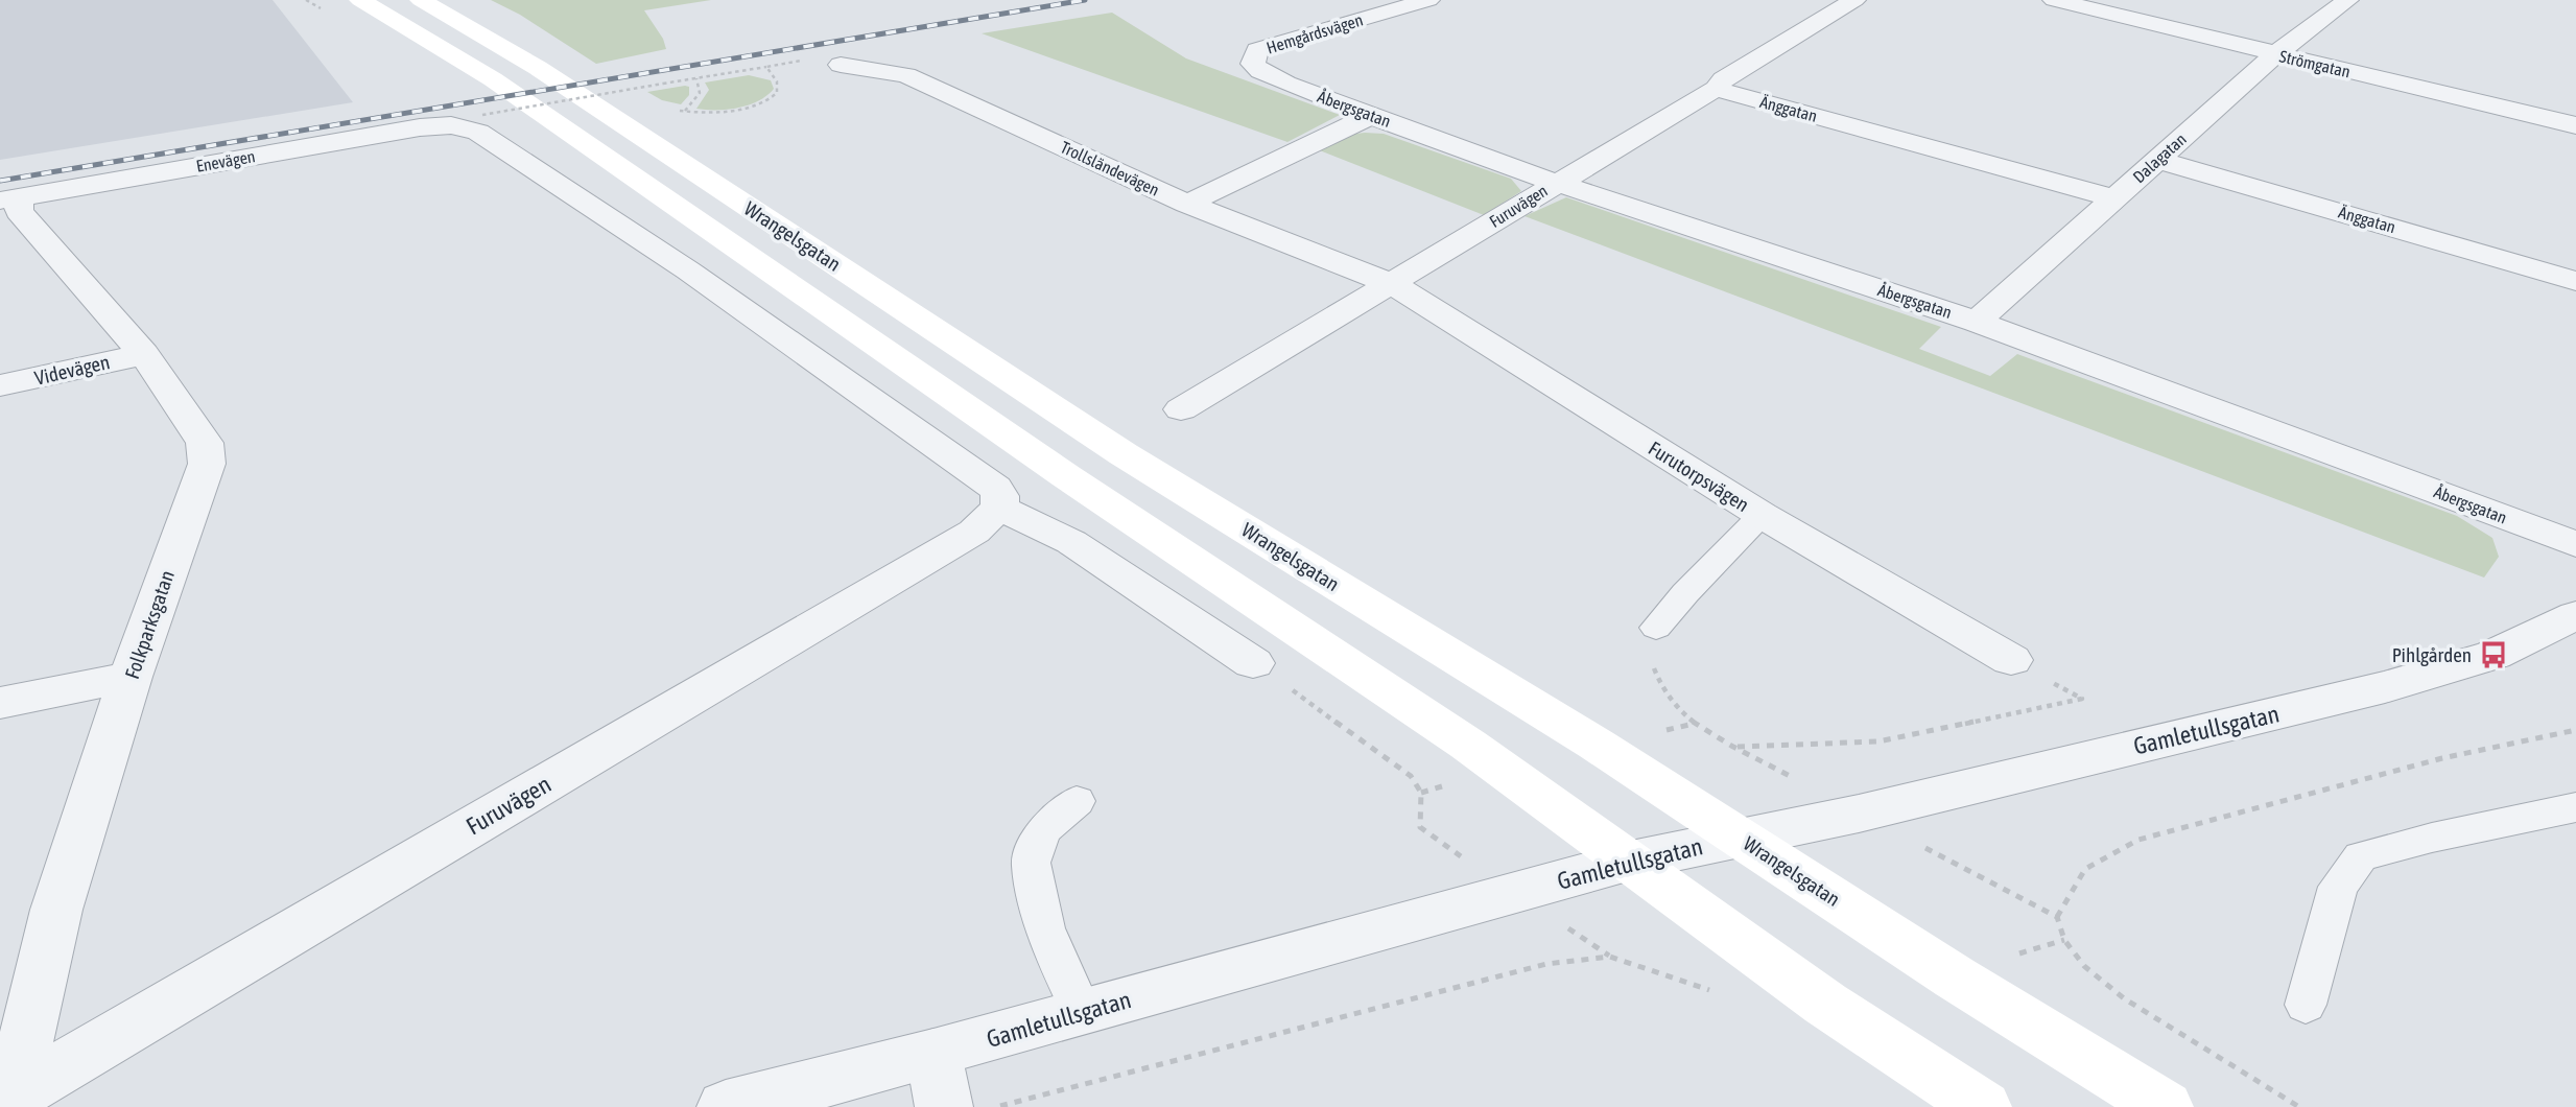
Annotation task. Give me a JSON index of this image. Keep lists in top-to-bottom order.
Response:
{
  "streets": {
    "main road": ["Wrangelsgatan"],
    "street": [
      "Hemgårdsvägen",
      "Strömgatan",
      "Åbergsgatan",
      "Änggatan",
      "Dalagatan",
      "Enevägen",
      "Trollsländevägen",
      "Furuvägen",
      "Videvägen",
      "Furutorpsvägen",
      "Folkparksgatan",
      "Gamletullsgatan"
    ]
  },
  "crossings": [
    ["Hemgårdsvägen", "Åbergsgatan"],
    ["Strömgatan", "Dalagatan"],
    ["Åbergsgatan", "Dalagatan"],
    ["Åbergsgatan", "Furuvägen"],
    ["Änggatan", "Dalagatan"],
    ["Änggatan", "Furuvägen"],
    ["Enevägen", "Furuvägen"],
    ["Enevägen", "Folkparksgatan"],
    ["Trollsländevägen", "Furuvägen"],
    ["Trollsländevägen", "Furutorpsvägen"],
    ["Furuvägen", "Furutorpsvägen"],
    ["Furuvägen", "Folkparksgatan"],
    ["Wrangelsgatan", "Gamletullsgatan"],
    ["Videvägen", "Folkparksgatan"]
  ],
  "places": {
    "bus stop": ["Pihlgården"]
  }
}
